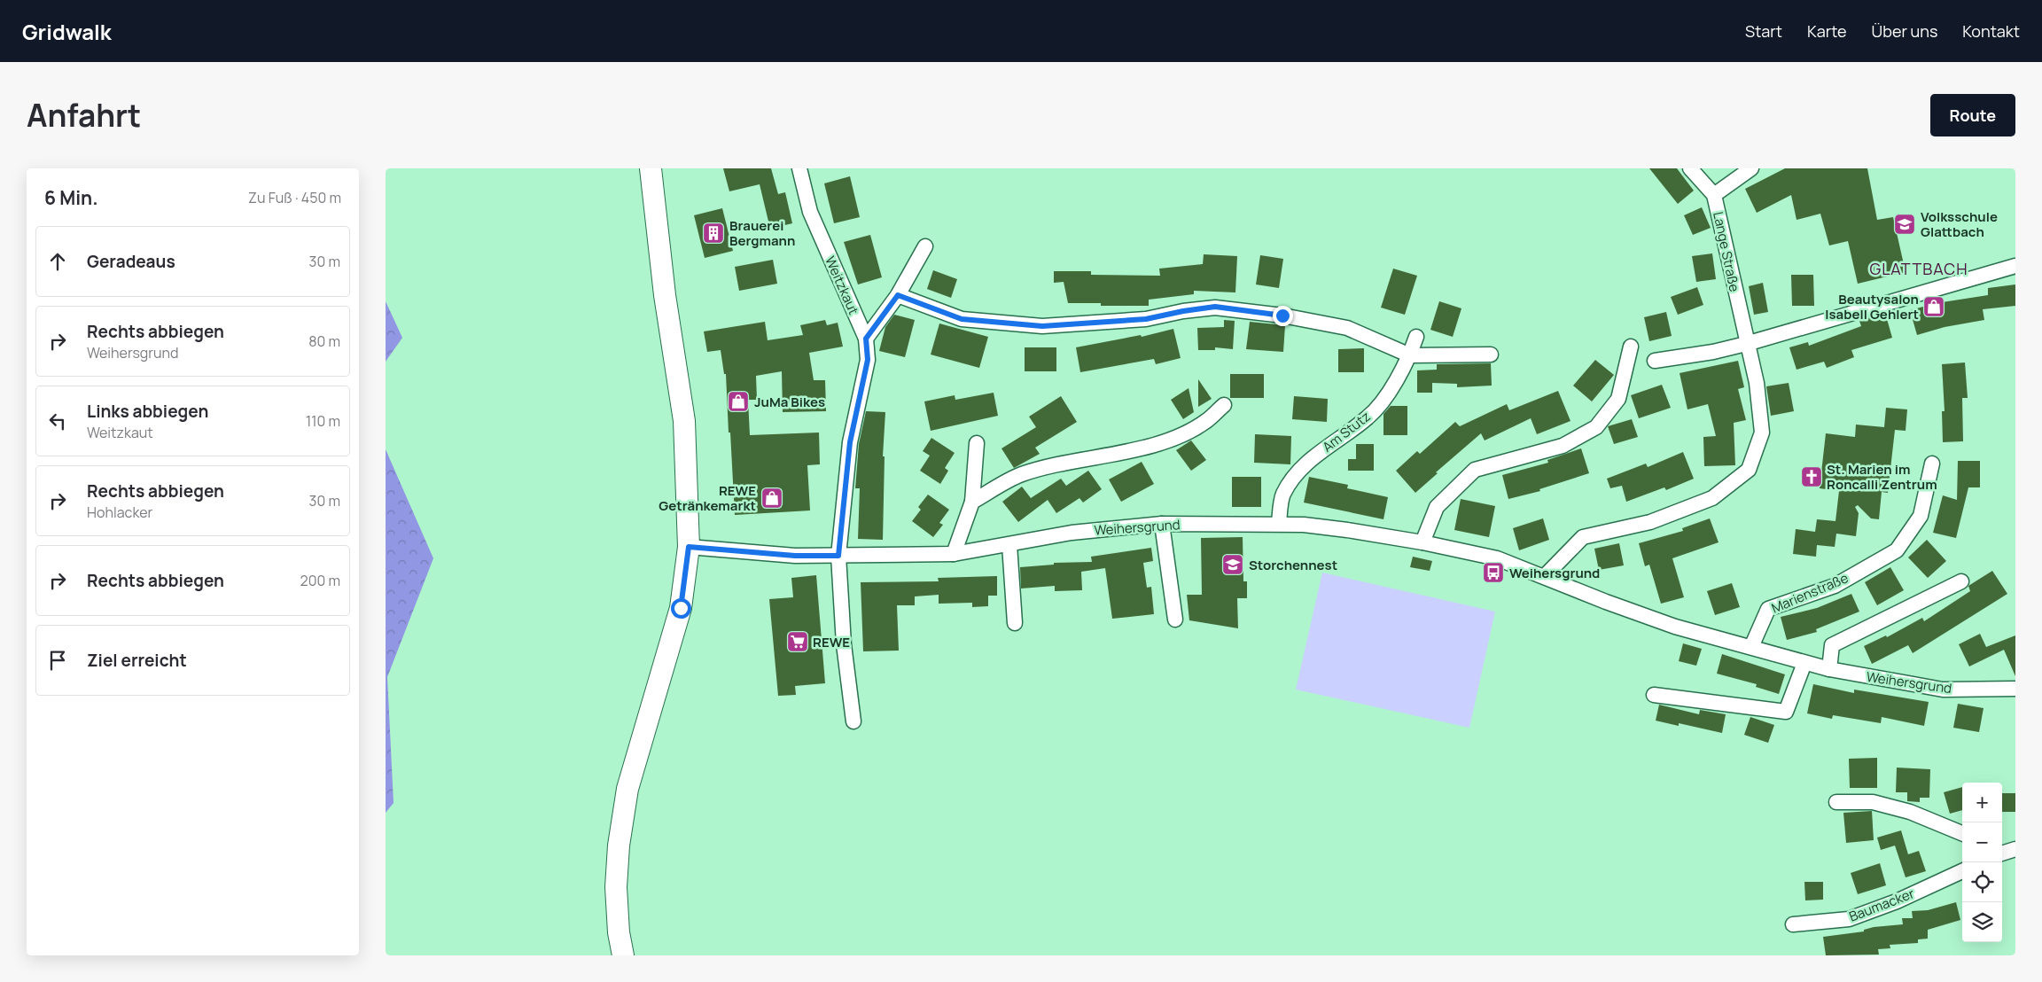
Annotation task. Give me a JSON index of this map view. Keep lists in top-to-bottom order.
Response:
{
  "streets": {
    "street": [
      "Lange Straße",
      "Weitzkaut",
      "Am Stutz",
      "Weihersgrund",
      "Marienstraße",
      "Baumacker"
    ]
  },
  "crossings": [
    ["Lange Straße", "Weihersgrund"],
    ["Weitzkaut", "Weihersgrund"],
    ["Am Stutz", "Weihersgrund"],
    ["Weihersgrund", "Marienstraße"]
  ],
  "districts": ["GLATTBACH"],
  "places": {
    "school or university": ["Volksschule Glattbach", "Storchennest"],
    "building": ["Brauerei Bergmann"],
    "shop": ["Beautysalon Isabell Gehlert", "JuMa Bikes", "REWE Getränkemarkt"],
    "church": ["St. Marien im Roncalli Zentrum"],
    "bus stop": ["Weihersgrund"],
    "supermarket": ["REWE"]
  },
  "page": {
    "header": "Gridwalk",
    "nav": [
      "Start",
      "Karte",
      "Über uns",
      "Kontakt"
    ],
    "title": "Anfahrt",
    "buttons": "Route",
    "heading": ["6 Min.", "Zu Fuß · 450 m"],
    "list": [
      ["Geradeaus", "30 m"],
      ["Rechts abbiegen", "Weihersgrund", "80 m"],
      ["Links abbiegen", "Weitzkaut", "110 m"],
      ["Rechts abbiegen", "Hohlacker", "30 m"],
      ["Rechts abbiegen", "200 m"],
      "Ziel erreicht"
    ],
    "map_buttons": ["+", "−"]
  }
}
